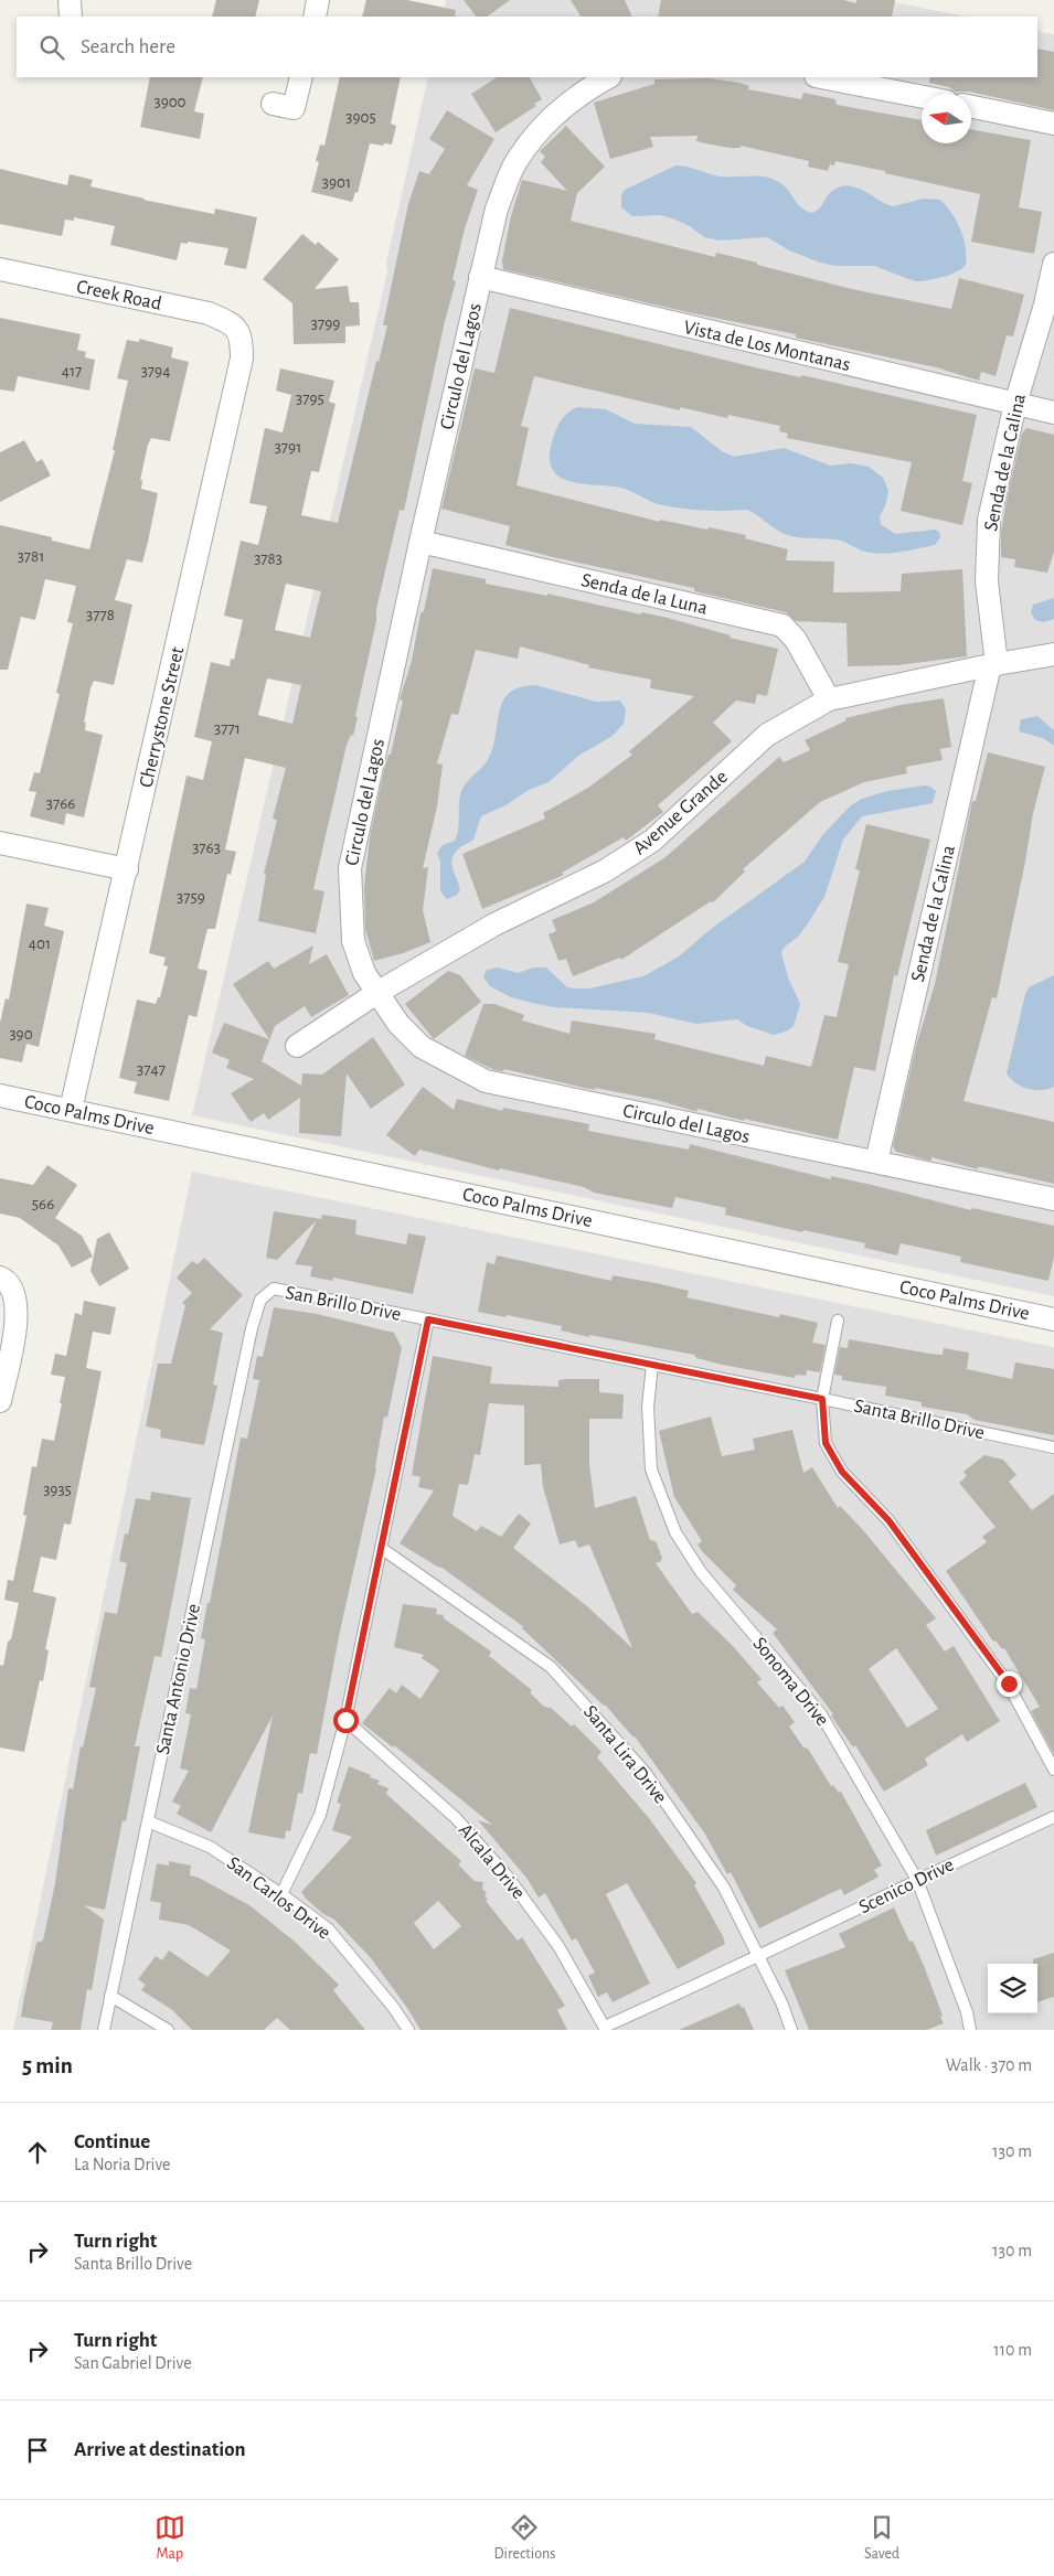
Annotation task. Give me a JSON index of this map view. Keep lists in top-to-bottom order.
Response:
{
  "streets": {
    "street": [
      "Creek Road",
      "Vista de Los Montanas",
      "Circulo del Lagos",
      "Senda de la Calina",
      "Senda de la Luna",
      "Cherrystone Street",
      "Avenue Grande",
      "Coco Palms Drive"
    ],
    "lane": [
      "San Brillo Drive",
      "Santa Brillo Drive",
      "Santa Antonio Drive",
      "Sonoma Drive",
      "Santa Lira Drive",
      "Alcala Drive",
      "Scenico Drive",
      "San Carlos Drive"
    ]
  },
  "crossings": [
    ["Creek Road", "Cherrystone Street"],
    ["Vista de Los Montanas", "Circulo del Lagos"],
    ["Vista de Los Montanas", "Senda de la Calina"],
    ["Circulo del Lagos", "Senda de la Calina"],
    ["Circulo del Lagos", "Senda de la Luna"],
    ["Circulo del Lagos", "Avenue Grande"],
    ["Senda de la Calina", "Avenue Grande"],
    ["Senda de la Luna", "Avenue Grande"],
    ["Cherrystone Street", "Coco Palms Drive"],
    ["San Brillo Drive", "Santa Brillo Drive"],
    ["San Brillo Drive", "Santa Antonio Drive"],
    ["Santa Brillo Drive", "Sonoma Drive"],
    ["Santa Antonio Drive", "San Carlos Drive"],
    ["Sonoma Drive", "Scenico Drive"],
    ["Santa Lira Drive", "Scenico Drive"],
    ["Alcala Drive", "Scenico Drive"]
  ],
  "house_numbers": [
    "3900",
    "3905",
    "3901",
    "3799",
    "417",
    "3794",
    "3795",
    "3791",
    "3781",
    "3783",
    "3778",
    "3771",
    "3766",
    "3763",
    "3759",
    "401",
    "390",
    "3747",
    "566",
    "3935"
  ],
  "north": "left",
  "page": {
    "search": "Search here",
    "heading": ["5 min", "Walk · 370 m"],
    "list": [
      ["Continue", "La Noria Drive", "130 m"],
      ["Turn right", "Santa Brillo Drive", "130 m"],
      ["Turn right", "San Gabriel Drive", "110 m"],
      "Arrive at destination"
    ],
    "nav": ["Map", "Directions", "Saved"]
  }
}
